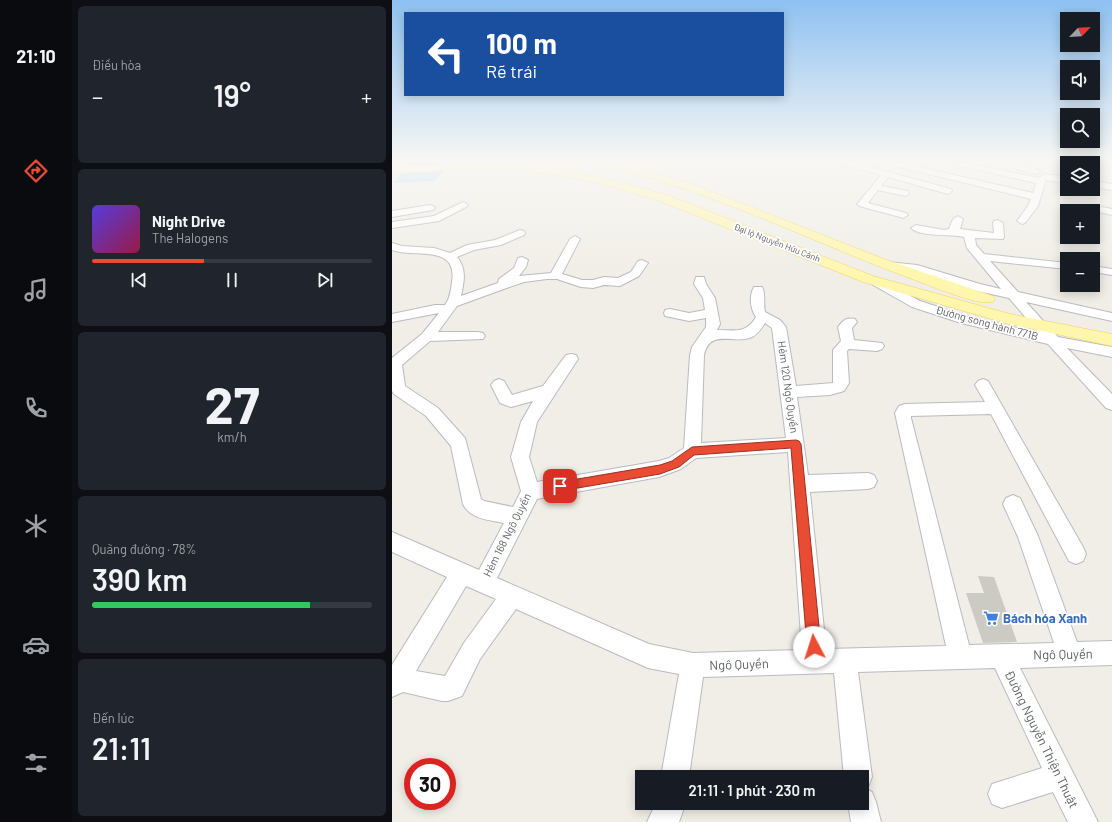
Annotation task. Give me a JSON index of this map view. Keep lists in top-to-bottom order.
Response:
{
  "streets": {
    "main road": ["Đại lộ Nguyễn Hữu Cảnh"],
    "street": [
      "Đường song hành 771B",
      "Hẻm 120 Ngô Quyền",
      "Hẻm 168 Ngô Quyền",
      "Ngô Quyền",
      "Đường Nguyễn Thiện Thuật"
    ]
  },
  "crossings": [
    ["Đại lộ Nguyễn Hữu Cảnh", "Đường song hành 771B"],
    ["Hẻm 120 Ngô Quyền", "Ngô Quyền"],
    ["Hẻm 168 Ngô Quyền", "Ngô Quyền"],
    ["Ngô Quyền", "Đường Nguyễn Thiện Thuật"]
  ],
  "places": {
    "supermarket": ["Bách hóa Xanh"]
  },
  "north": "top right",
  "page": {
    "tabs": "21:10",
    "tile": [
      "Điều hòa",
      ["27", "km/h"],
      ["Quãng đường · 78%", "390 km"],
      ["Đến lúc", "21:11"]
    ],
    "map_buttons": ["+", "−"],
    "turn": ["100 m", "Rẽ trái"],
    "heat": ["−", "19°", "+"],
    "song": ["Night Drive", "The Halogens"],
    "limit": "30",
    "trip": "21:11 · 1 phút · 230 m"
  }
}
